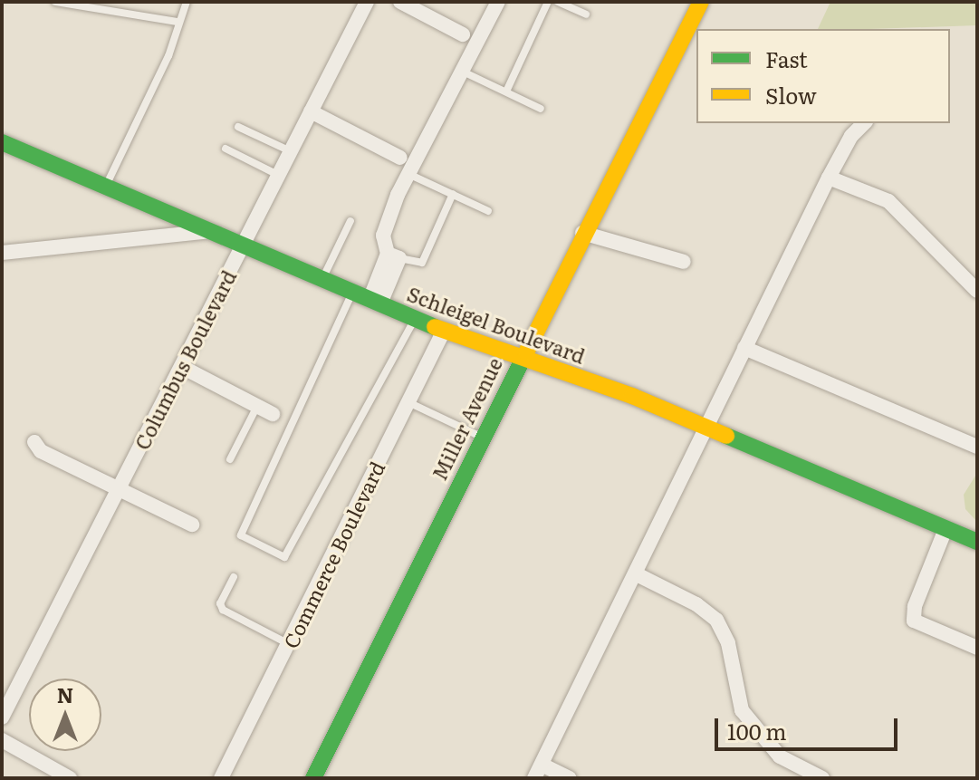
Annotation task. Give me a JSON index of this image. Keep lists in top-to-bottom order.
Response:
{
  "streets": {
    "street": [
      "Schleigel Boulevard",
      "Columbus Boulevard",
      "Miller Avenue",
      "Commerce Boulevard"
    ]
  },
  "crossings": [
    ["Schleigel Boulevard", "Columbus Boulevard"],
    ["Schleigel Boulevard", "Miller Avenue"],
    ["Schleigel Boulevard", "Commerce Boulevard"]
  ],
  "legend": ["Fast", "Slow"],
  "scale_bar": "100 m",
  "north": "top"
}
